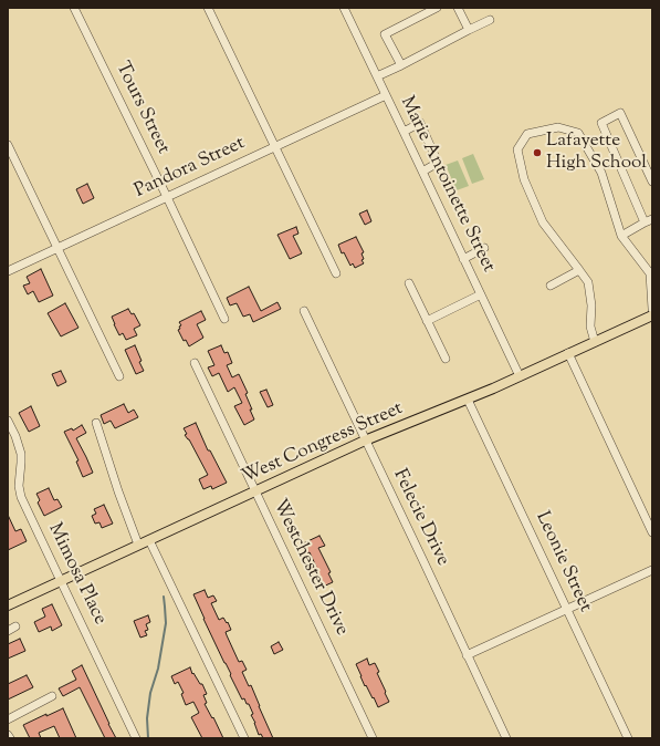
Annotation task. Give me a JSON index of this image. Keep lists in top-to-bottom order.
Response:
{
  "streets": {
    "main road": ["West Congress Street"],
    "street": [
      "Tours Street",
      "Pandora Street",
      "Marie Antoinette Street",
      "Felecie Drive",
      "Leonie Street",
      "Westchester Drive",
      "Mimosa Place"
    ]
  },
  "crossings": [
    ["Tours Street", "Pandora Street"],
    ["Pandora Street", "Marie Antoinette Street"],
    ["Marie Antoinette Street", "West Congress Street"],
    ["West Congress Street", "Felecie Drive"],
    ["West Congress Street", "Leonie Street"],
    ["West Congress Street", "Westchester Drive"],
    ["West Congress Street", "Mimosa Place"]
  ],
  "places": ["Lafayette High School"]
}
